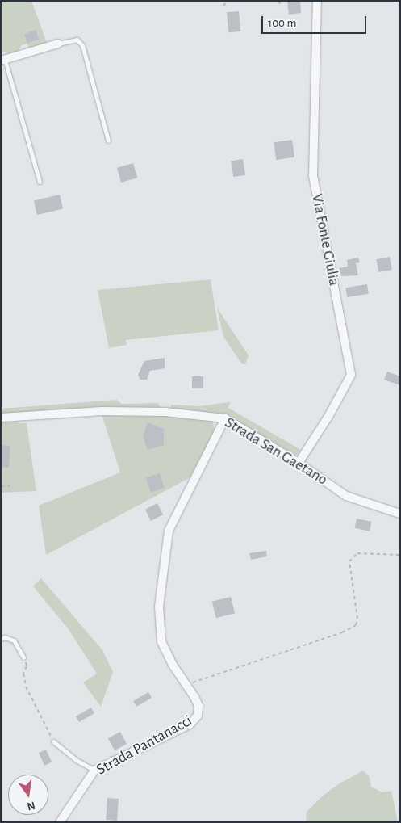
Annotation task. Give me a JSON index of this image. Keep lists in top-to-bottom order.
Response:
{
  "streets": {
    "street": ["Via Fonte Giulia", "Strada San Gaetano", "Strada Pantanacci"]
  },
  "crossings": [
    ["Via Fonte Giulia", "Strada San Gaetano"],
    ["Strada San Gaetano", "Strada Pantanacci"]
  ],
  "scale_bar": "100 m",
  "north": "bottom"
}
